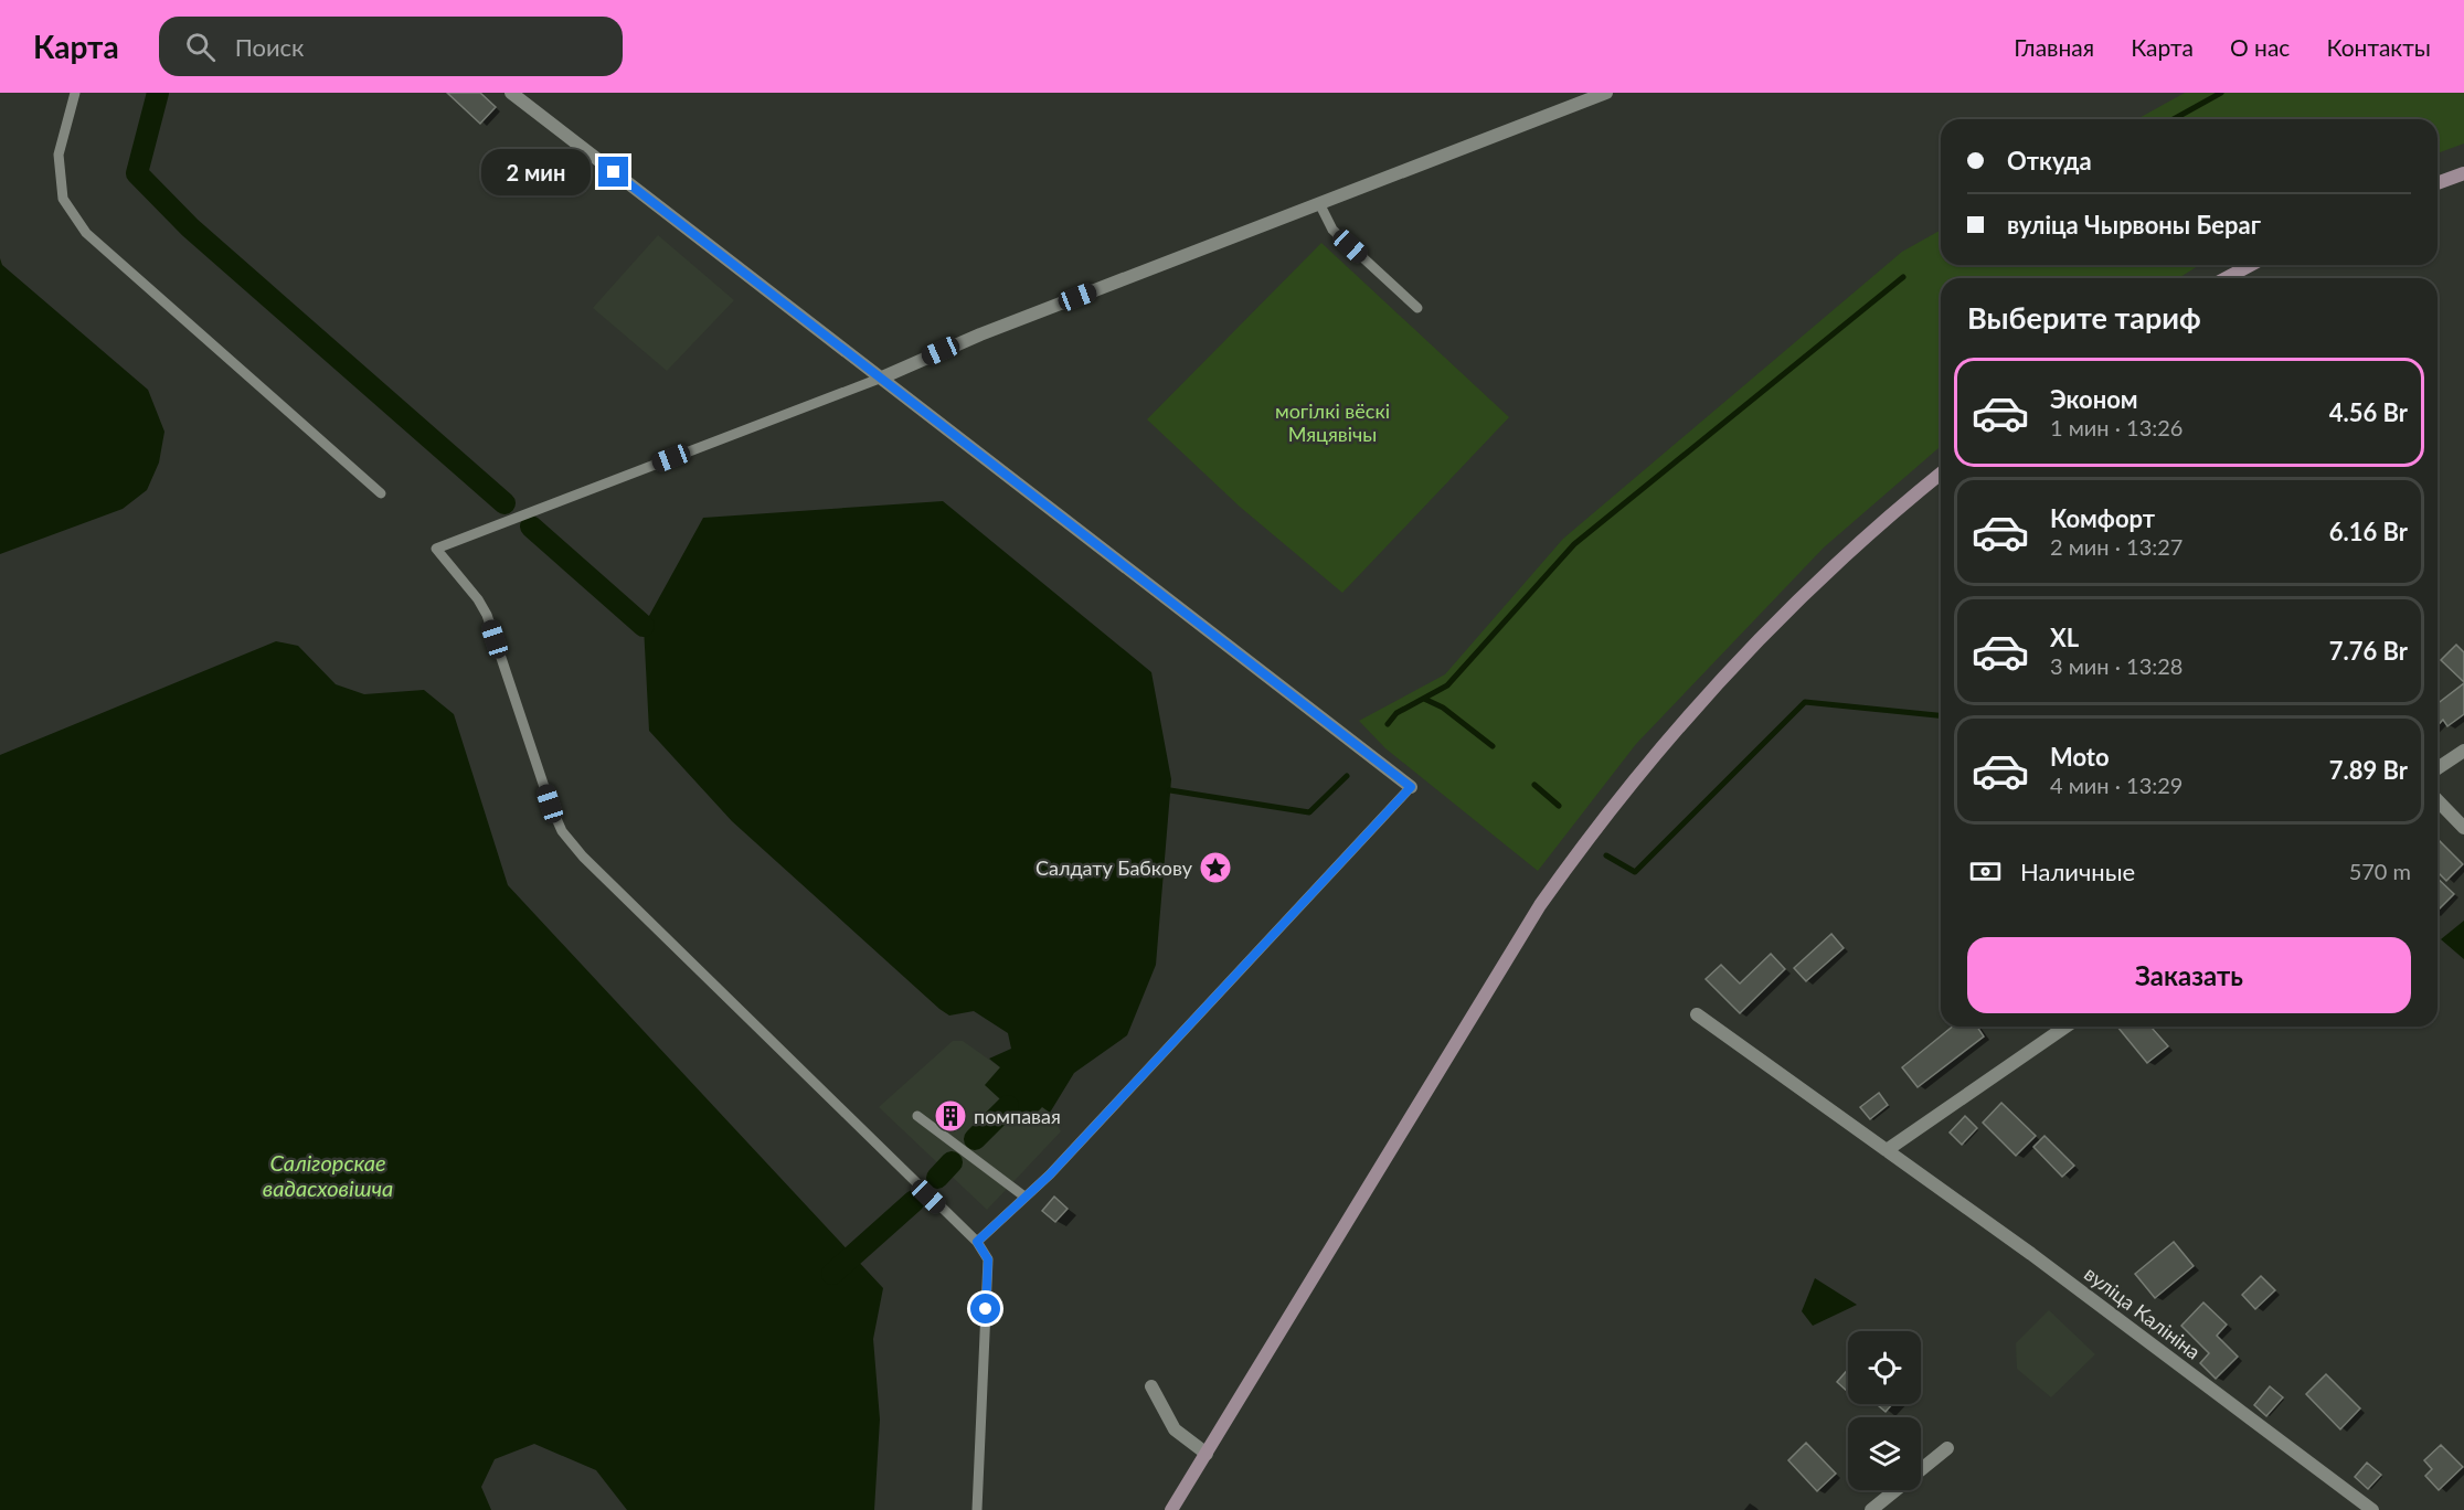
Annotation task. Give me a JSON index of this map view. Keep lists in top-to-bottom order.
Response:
{
  "streets": {
    "street": ["вуліца Калініна"]
  },
  "water": ["Салігорскае вадасховішча"],
  "parks": ["могілкі вёскі Мяцявічы"],
  "places": {
    "place": ["Салдату Бабкову"],
    "building": ["помпавая"]
  },
  "page": {
    "header": "Карта",
    "search": "Поиск",
    "nav": [
      "Главная",
      "Карта",
      "О нас",
      "Контакты"
    ],
    "banner": ["Откуда", "вуліца Чырвоны Бераг"],
    "bubble": "2 мин",
    "heading": "Выберите тариф",
    "list": [
      {
        "name": "Эконом",
        "note": "1 мин · 13:26",
        "value": "4.56 Br"
      },
      {
        "name": "Комфорт",
        "note": "2 мин · 13:27",
        "value": "6.16 Br"
      },
      {
        "name": "XL",
        "note": "3 мин · 13:28",
        "value": "7.76 Br"
      },
      {
        "name": "Moto",
        "note": "4 мин · 13:29",
        "value": "7.89 Br"
      }
    ],
    "pay": ["Наличные", "570 m"],
    "buttons": "Заказать"
  }
}
